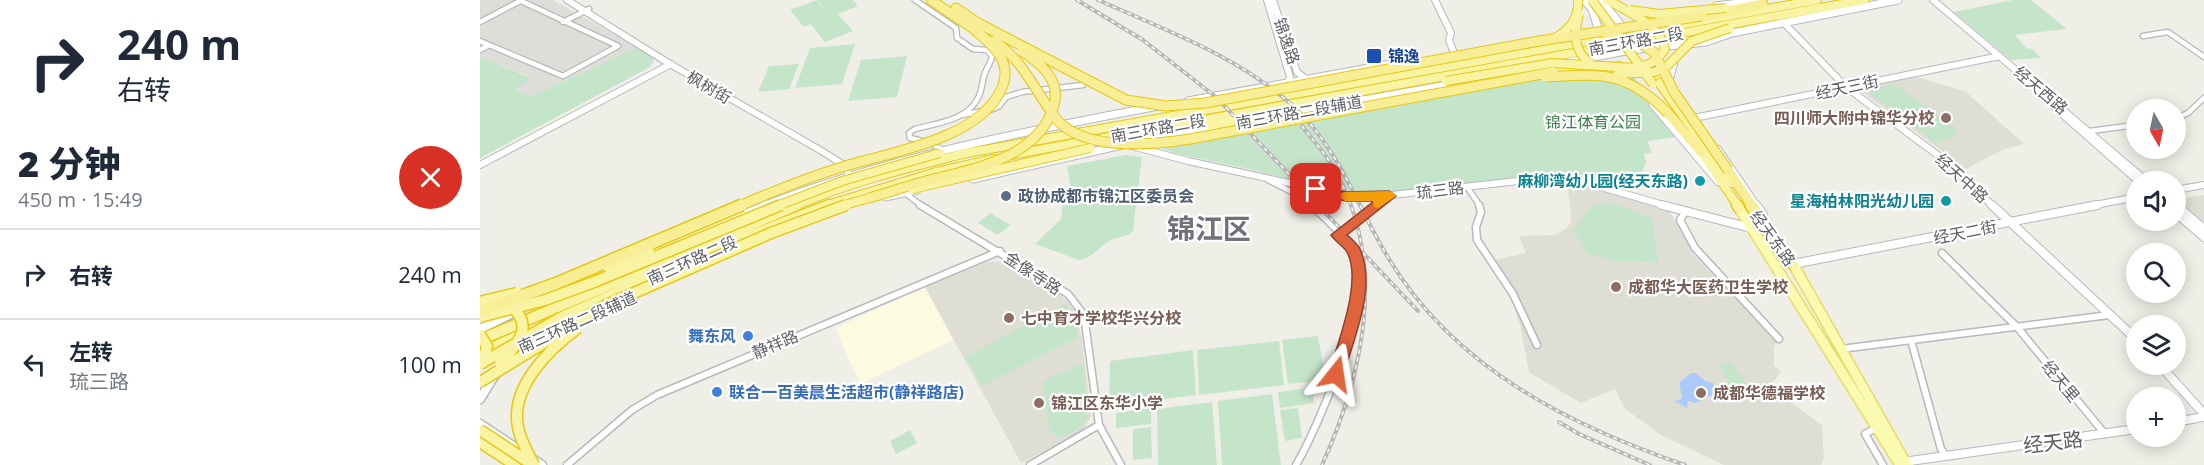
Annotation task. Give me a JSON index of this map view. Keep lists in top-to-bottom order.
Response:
{
  "streets": {
    "highway": ["南三环路二段", "经天东路"],
    "main road": ["南三环路二段辅道"],
    "street": [
      "锦逸路",
      "枫树街",
      "经天三街",
      "经天西路",
      "经天中路",
      "琉三路",
      "经天二街",
      "金像寺路",
      "静祥路",
      "经天里",
      "经天路"
    ]
  },
  "crossings": [
    ["锦逸路", "南三环路二段辅道"],
    ["枫树街", "南三环路二段辅道"],
    ["经天三街", "经天西路"],
    ["经天三街", "经天中路"],
    ["南三环路二段辅道", "经天中路"],
    ["南三环路二段辅道", "琉三路"],
    ["南三环路二段辅道", "金像寺路"],
    ["经天中路", "经天二街"],
    ["琉三路", "经天东路"],
    ["经天二街", "经天东路"],
    ["经天东路", "经天路"],
    ["金像寺路", "静祥路"],
    ["经天里", "经天路"]
  ],
  "districts": ["锦江区"],
  "parks": ["锦江体育公园"],
  "places": {
    "transit": ["锦逸"],
    "other": [
      "四川师大附中锦华分校",
      "麻柳湾幼儿园(经天东路)",
      "政协成都市锦江区委员会",
      "星海柏林阳光幼儿园",
      "成都华大医药卫生学校",
      "七中育才学校华兴分校",
      "舞东风",
      "联合一百美晨生活超市(静祥路店)",
      "成都华德福学校",
      "锦江区东华小学"
    ]
  },
  "north": "bottom",
  "page": {
    "turn": ["240 m", "右转"],
    "map_buttons": "+",
    "heading": ["2 分钟", "450 m · 15:49"],
    "list": [
      {
        "name": "右转",
        "value": "240 m"
      },
      {
        "name": "左转",
        "note": "琉三路",
        "value": "100 m"
      }
    ]
  }
}
